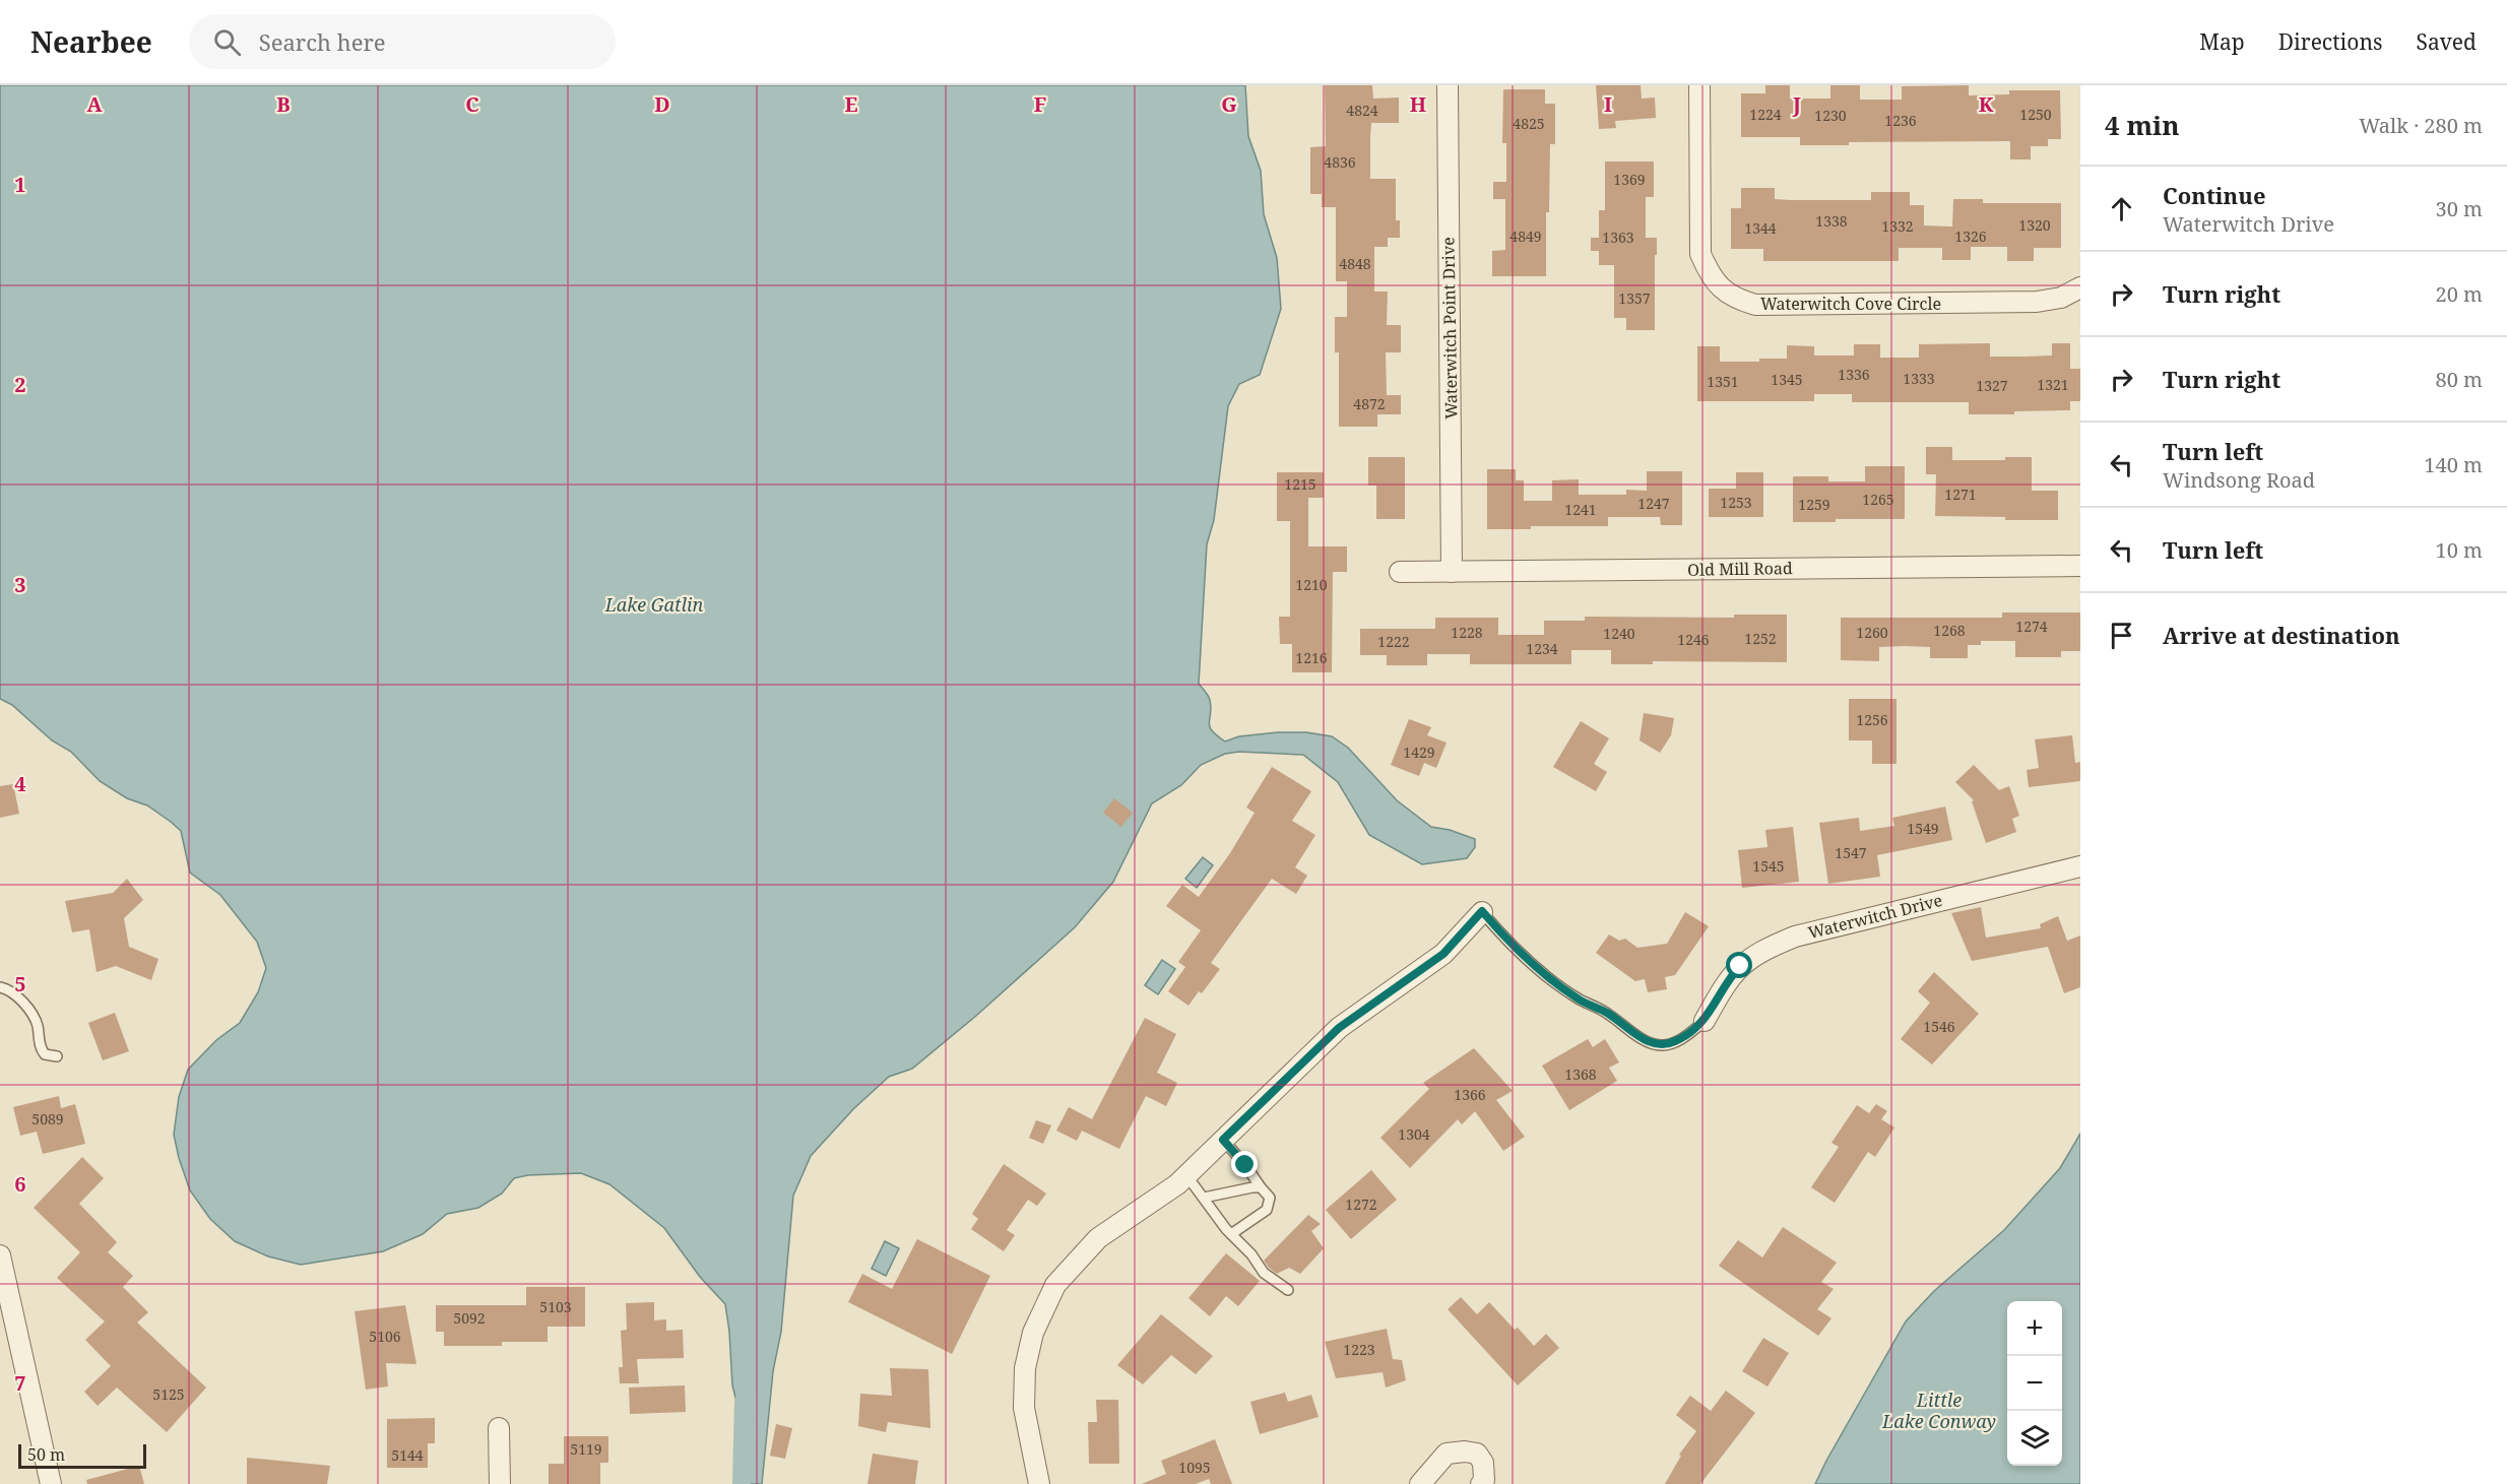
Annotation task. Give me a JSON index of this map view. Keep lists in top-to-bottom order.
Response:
{
  "streets": {
    "street": [
      "Waterwitch Cove Circle",
      "Waterwitch Point Drive",
      "Old Mill Road",
      "Waterwitch Drive"
    ]
  },
  "crossings": [
    ["Waterwitch Point Drive", "Old Mill Road"]
  ],
  "water": ["Lake Gatlin", "Little Lake Conway"],
  "house_numbers": [
    "4824",
    "1224",
    "1250",
    "1230",
    "1236",
    "4825",
    "4836",
    "1369",
    "1338",
    "1320",
    "1332",
    "1344",
    "4849",
    "1326",
    "1363",
    "4848",
    "1357",
    "1336",
    "1333",
    "1345",
    "1351",
    "1321",
    "1327",
    "4872",
    "1215",
    "1271",
    "1265",
    "1253",
    "1247",
    "1259",
    "1241",
    "1210",
    "1274",
    "1268",
    "1228",
    "1260",
    "1240",
    "1252",
    "1246",
    "1222",
    "1234",
    "1216",
    "1256",
    "1429",
    "1549",
    "1547",
    "1545",
    "1546",
    "1368",
    "1366",
    "5089",
    "1304",
    "1272",
    "5103",
    "5092",
    "5106",
    "1223",
    "5125",
    "5119",
    "5144",
    "1095"
  ],
  "scale_bar": "50 m",
  "page": {
    "header": "Nearbee",
    "search": "Search here",
    "nav": ["Map", "Directions", "Saved"],
    "heading": ["4 min", "Walk · 280 m"],
    "list": [
      ["Continue", "Waterwitch Drive", "30 m"],
      ["Turn right", "20 m"],
      ["Turn right", "80 m"],
      ["Turn left", "Windsong Road", "140 m"],
      ["Turn left", "10 m"],
      "Arrive at destination"
    ],
    "map_buttons": ["+", "−"],
    "scale": "50 m"
  },
  "grid": {
    "columns": [
      "A",
      "B",
      "C",
      "D",
      "E",
      "F",
      "G",
      "H",
      "I",
      "J",
      "K"
    ],
    "rows": [
      "1",
      "2",
      "3",
      "4",
      "5",
      "6",
      "7"
    ]
  }
}
